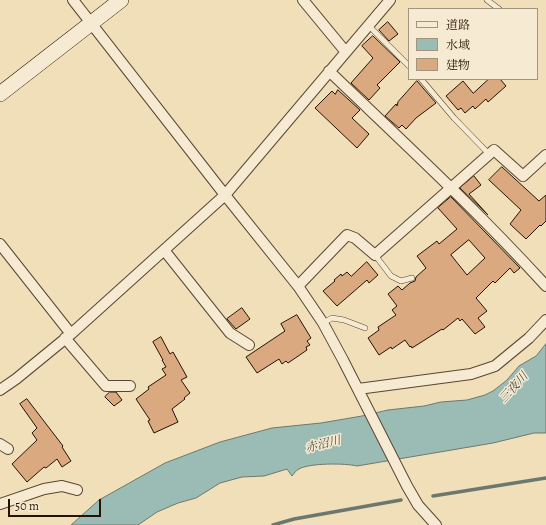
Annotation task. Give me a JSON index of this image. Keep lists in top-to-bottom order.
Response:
{
  "water": ["三夜川", "赤沼川"],
  "legend": ["道路", "水域", "建物"],
  "scale_bar": "50 m"
}
